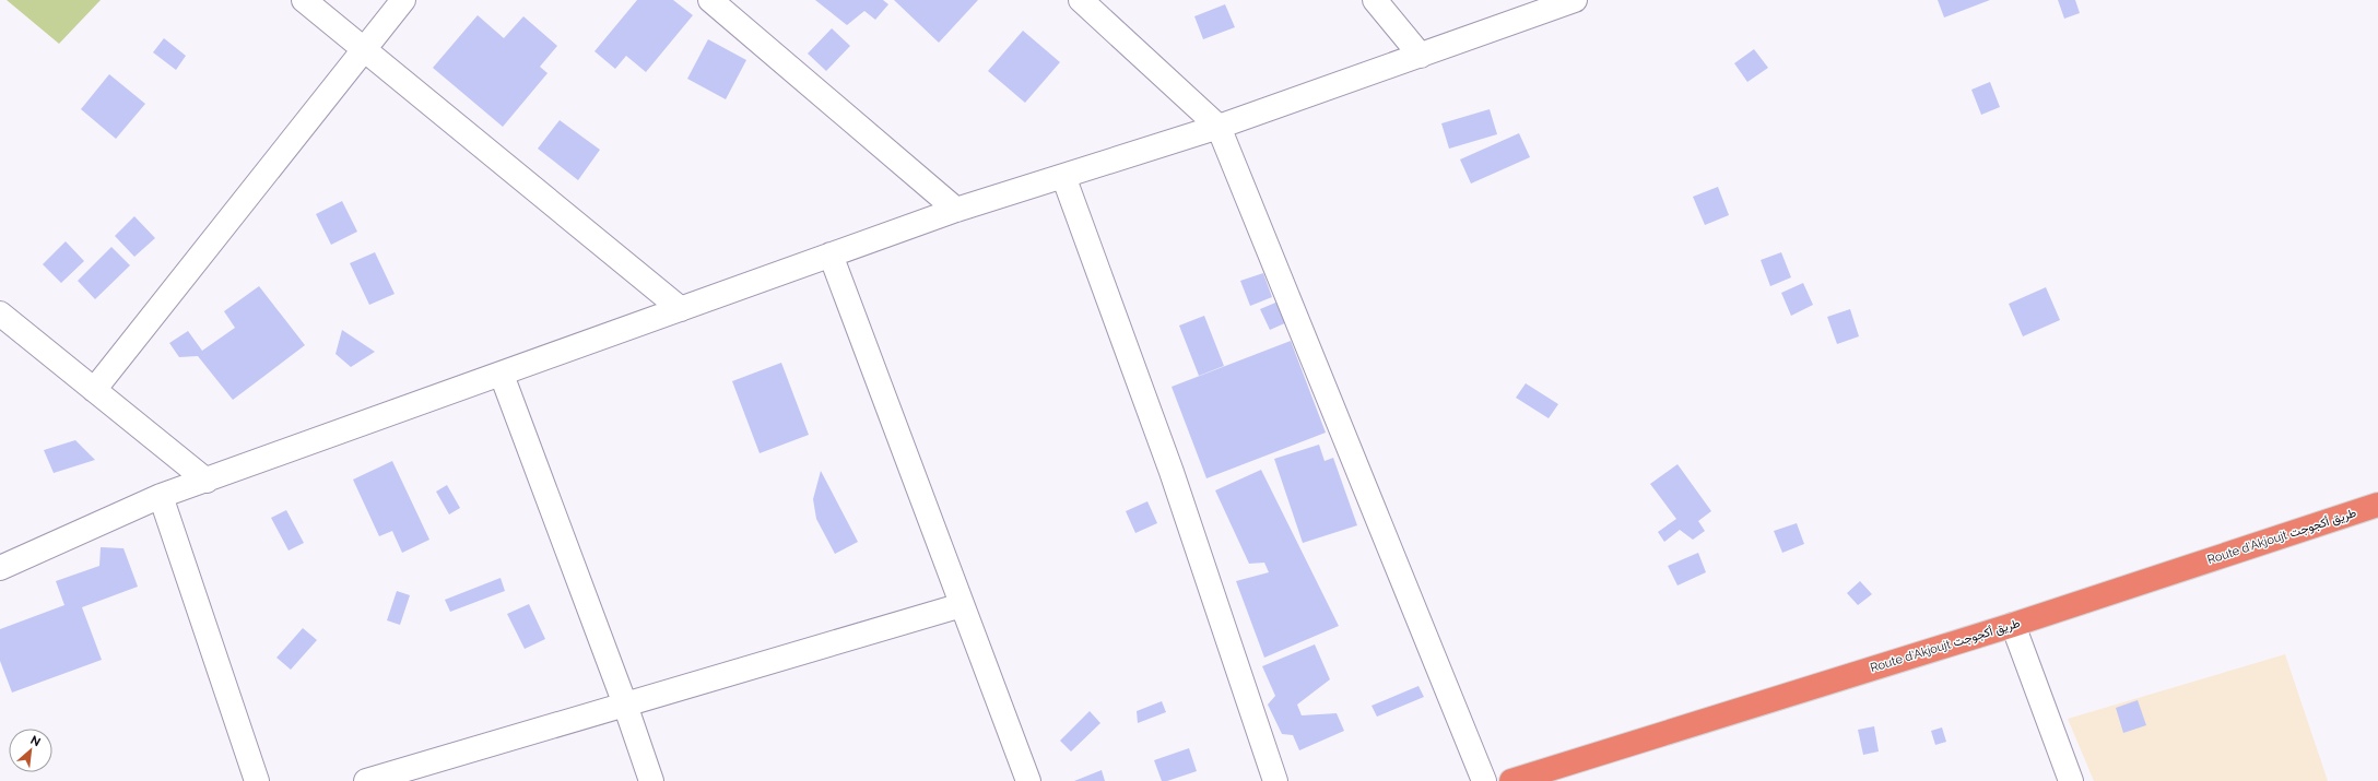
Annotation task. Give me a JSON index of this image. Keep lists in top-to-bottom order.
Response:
{
  "streets": {
    "highway": ["Route d'Akjoujt طريق أكجوجت"]
  },
  "north": "top right"
}
